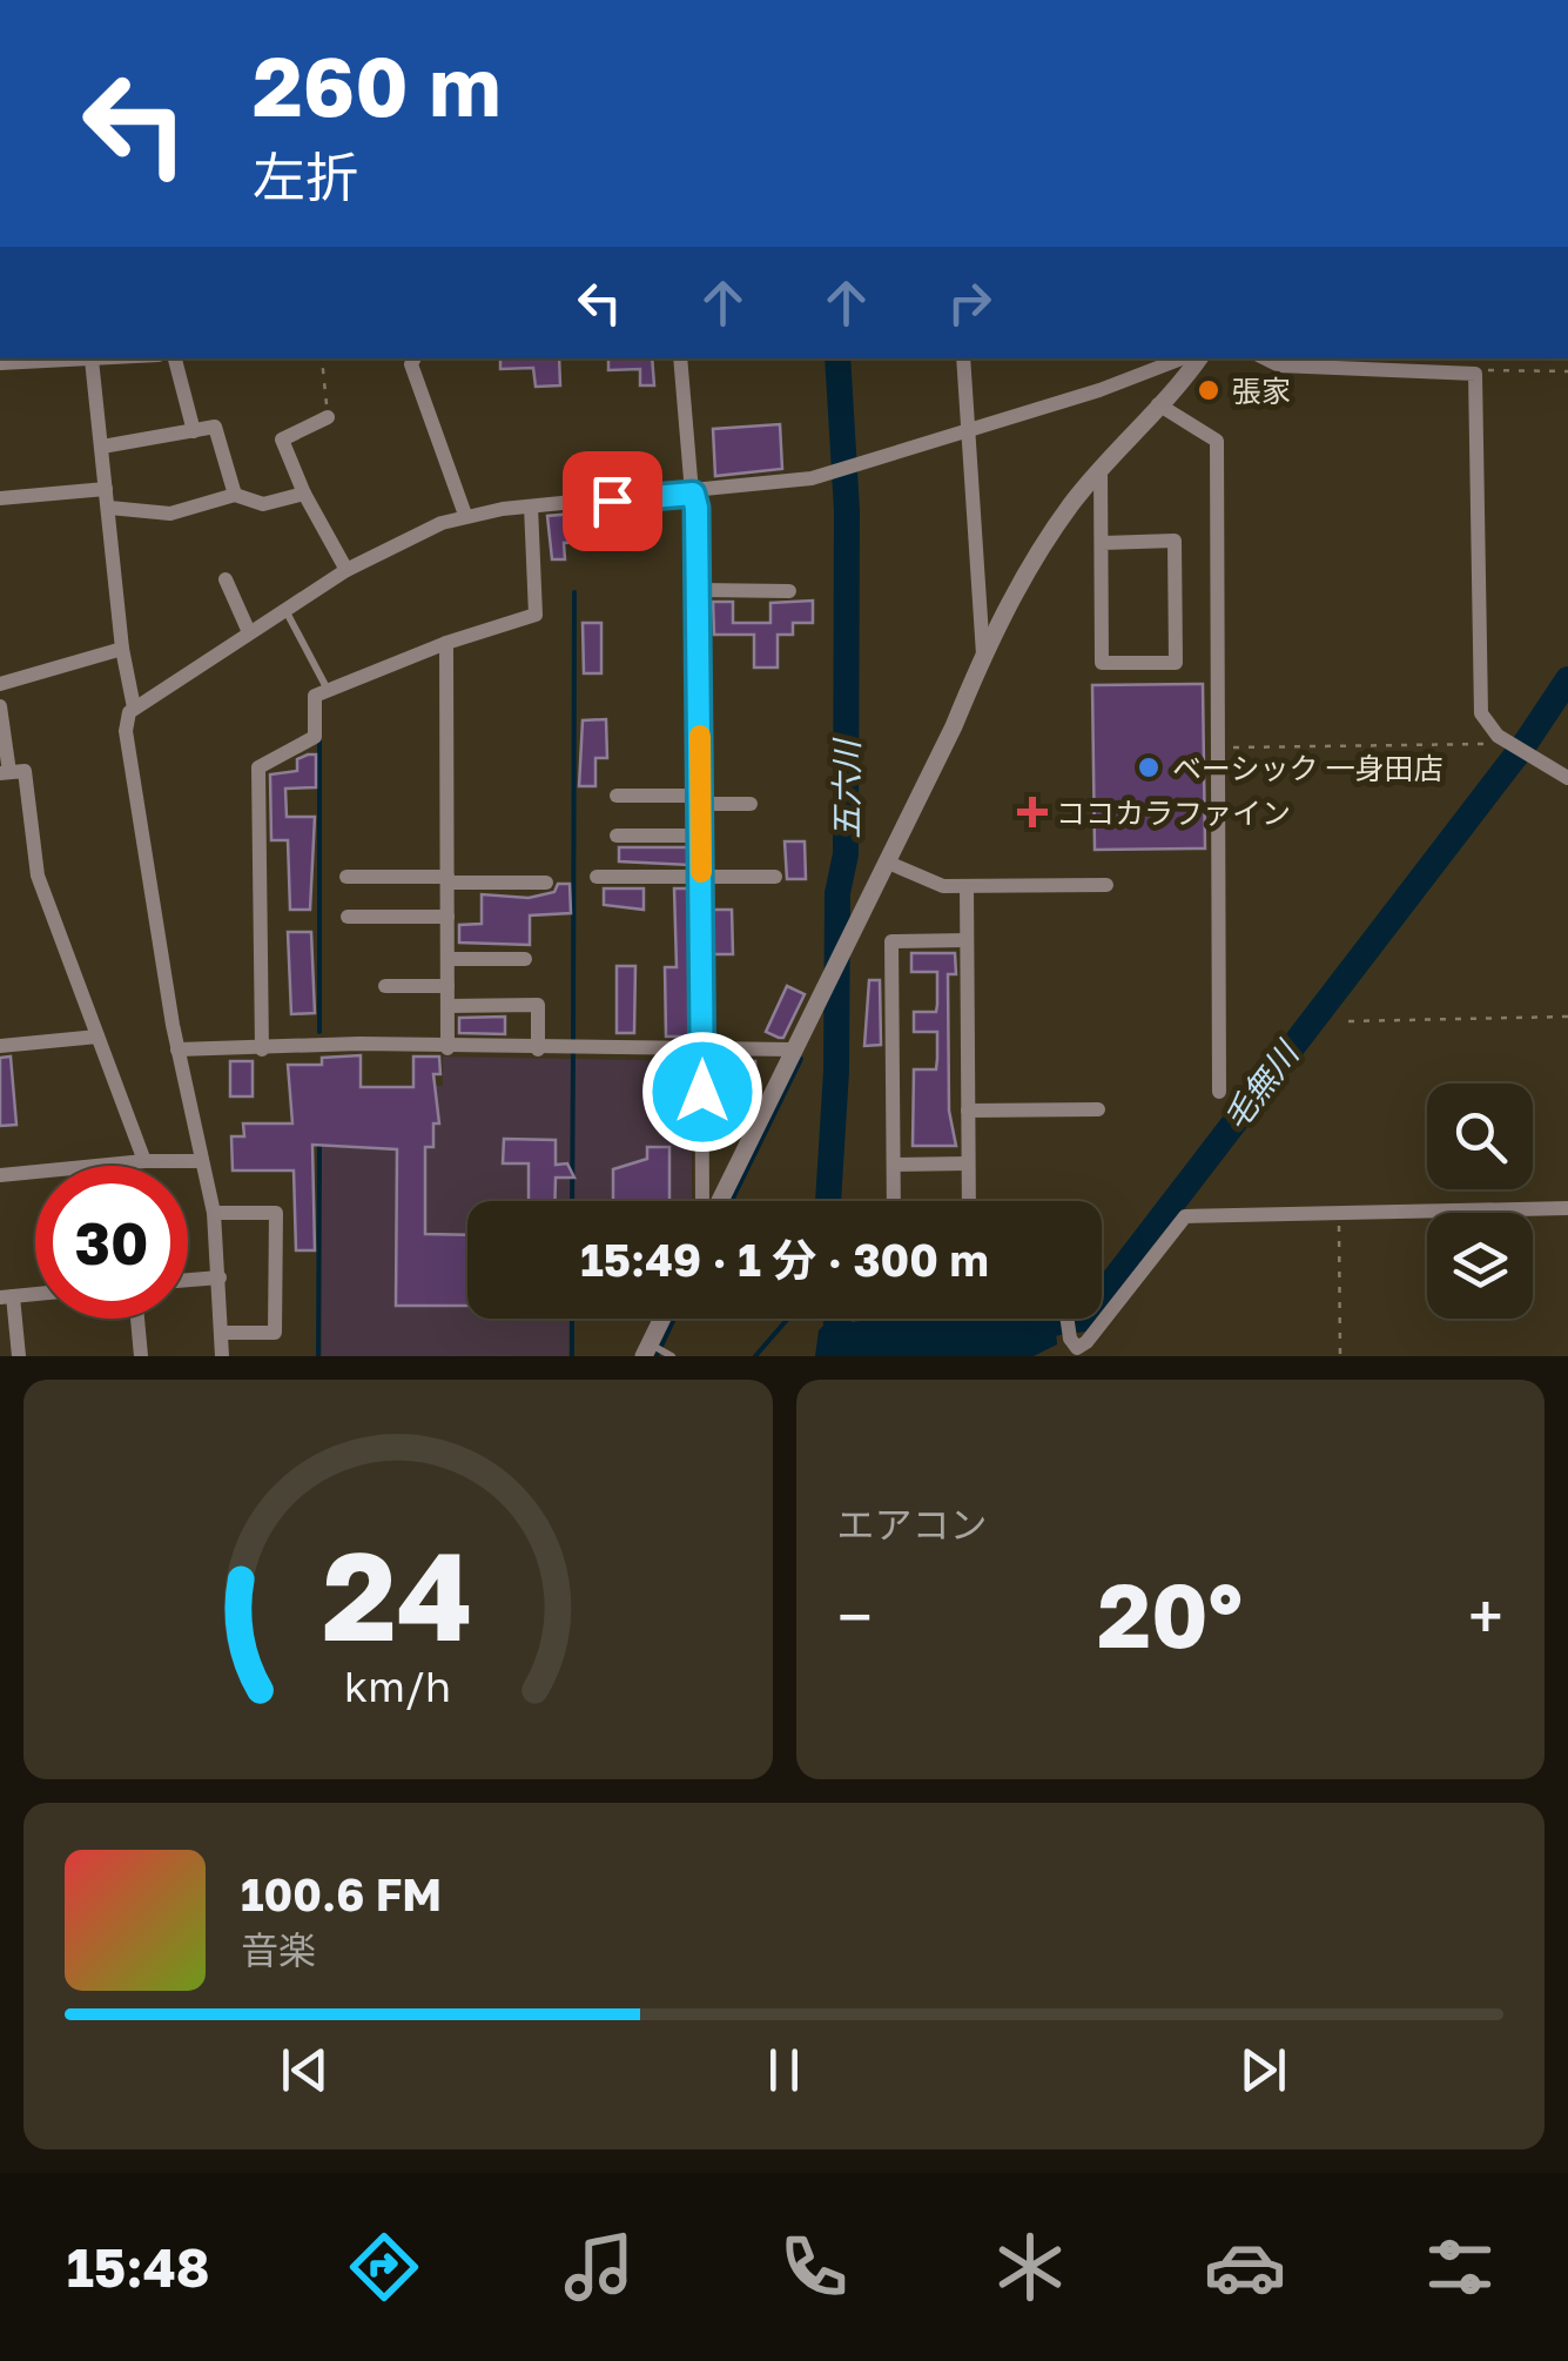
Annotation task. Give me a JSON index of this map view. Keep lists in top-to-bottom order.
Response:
{
  "water": ["五六川", "毛無川"],
  "places": {
    "other": ["張家", "ベーシック 一身田店"],
    "health": ["ココカラファイン"]
  },
  "page": {
    "turn": ["260 m", "左折"],
    "limit": "30",
    "trip": "15:49 · 1 分 · 300 m",
    "tile": "エアコン",
    "heat": ["−", "20°", "+"],
    "song": ["100.6 FM", "音楽"],
    "tabs": "15:48",
    "gauge": ["24", "km/h"]
  }
}
